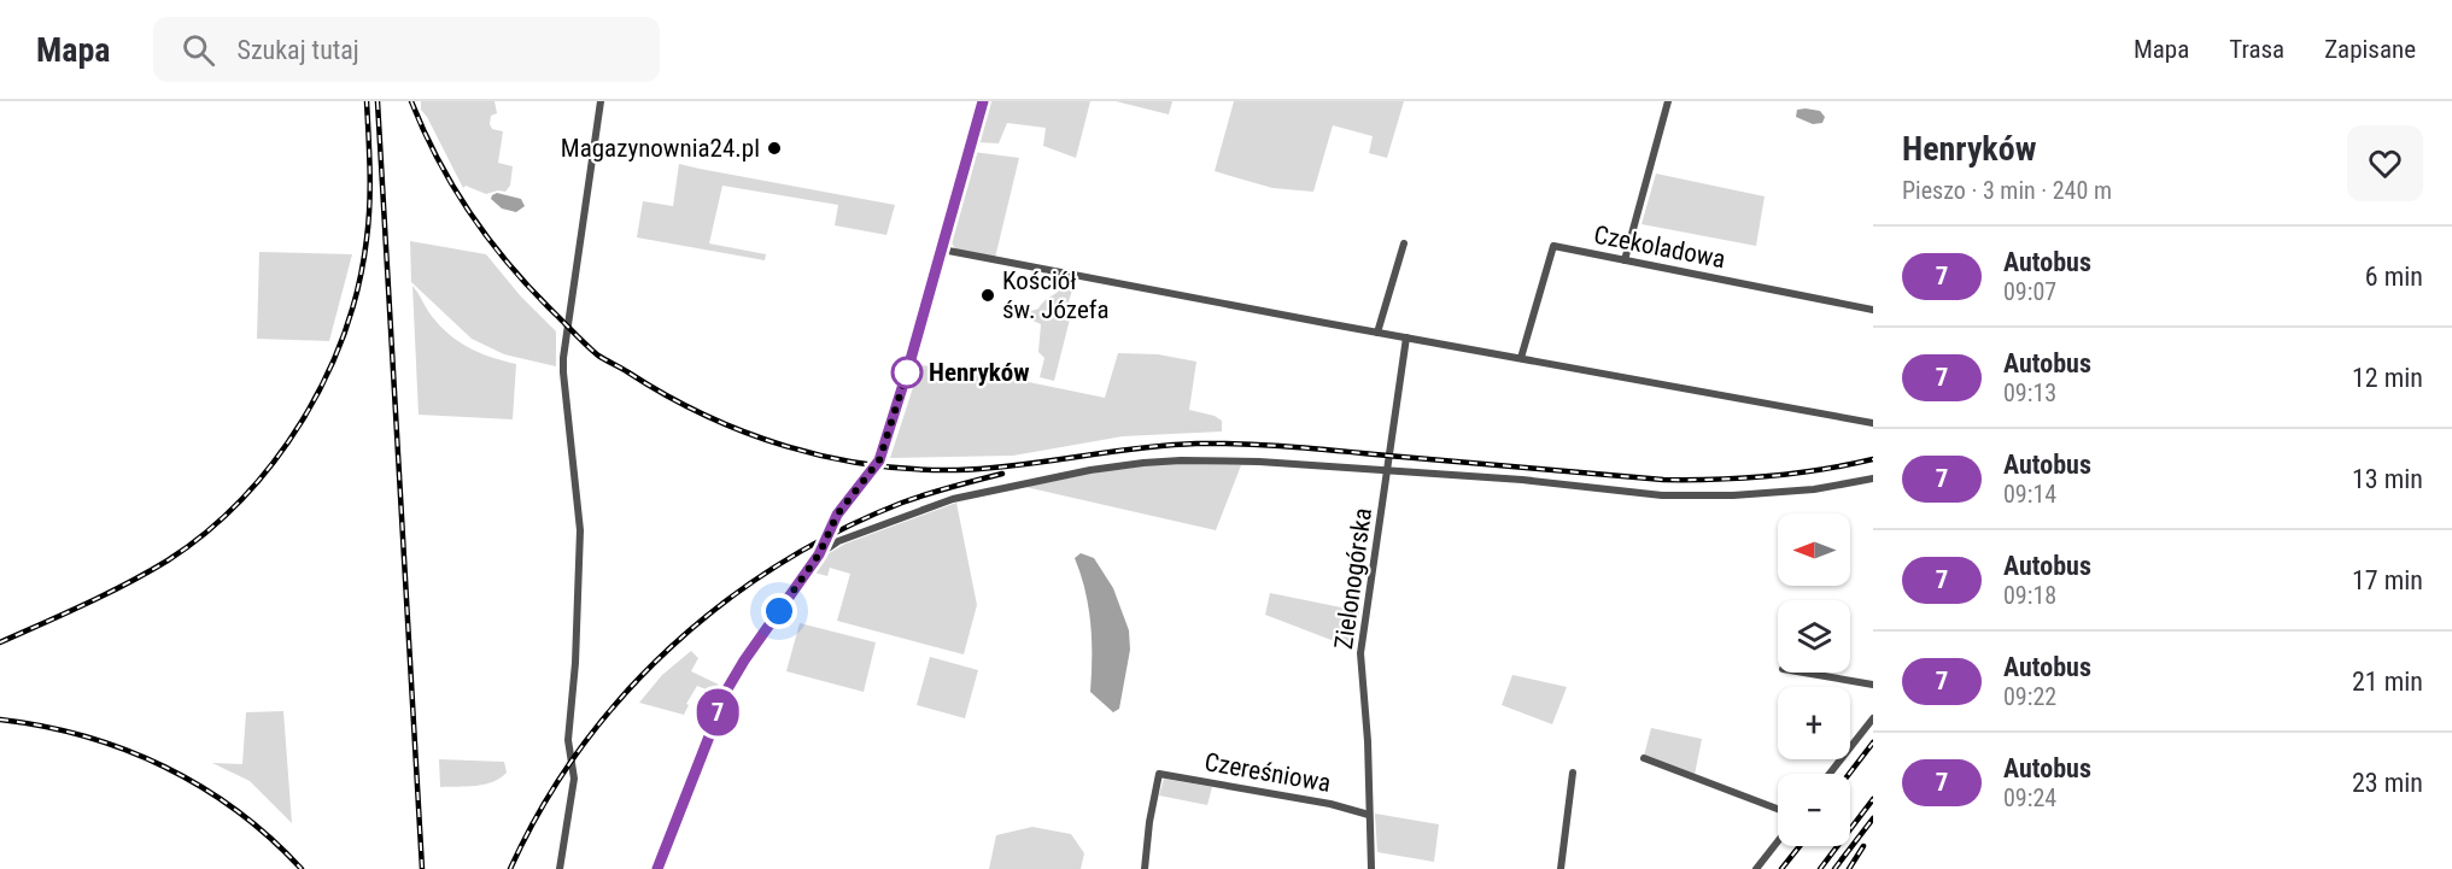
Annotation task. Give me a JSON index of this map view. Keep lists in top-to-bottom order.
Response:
{
  "streets": {
    "street": ["Czekoladowa", "Zielonogórska", "Czereśniowa"]
  },
  "crossings": [
    ["Zielonogórska", "Czereśniowa"]
  ],
  "places": ["Magazynownia24.pl", "Kościół św. Józefa", "Henryków"],
  "lines": ["bus line 7"],
  "north": "left",
  "page": {
    "header": "Mapa",
    "search": "Szukaj tutaj",
    "nav": ["Mapa", "Trasa", "Zapisane"],
    "on_map": "7",
    "heading": ["Henryków", "Pieszo · 3 min · 240 m"],
    "list": [
      {
        "mark": "7",
        "name": "Autobus",
        "note": "09:07",
        "value": "6 min"
      },
      {
        "mark": "7",
        "name": "Autobus",
        "note": "09:13",
        "value": "12 min"
      },
      {
        "mark": "7",
        "name": "Autobus",
        "note": "09:14",
        "value": "13 min"
      },
      {
        "mark": "7",
        "name": "Autobus",
        "note": "09:18",
        "value": "17 min"
      },
      {
        "mark": "7",
        "name": "Autobus",
        "note": "09:22",
        "value": "21 min"
      },
      {
        "mark": "7",
        "name": "Autobus",
        "note": "09:24",
        "value": "23 min"
      }
    ],
    "map_buttons": ["+", "−"]
  }
}
